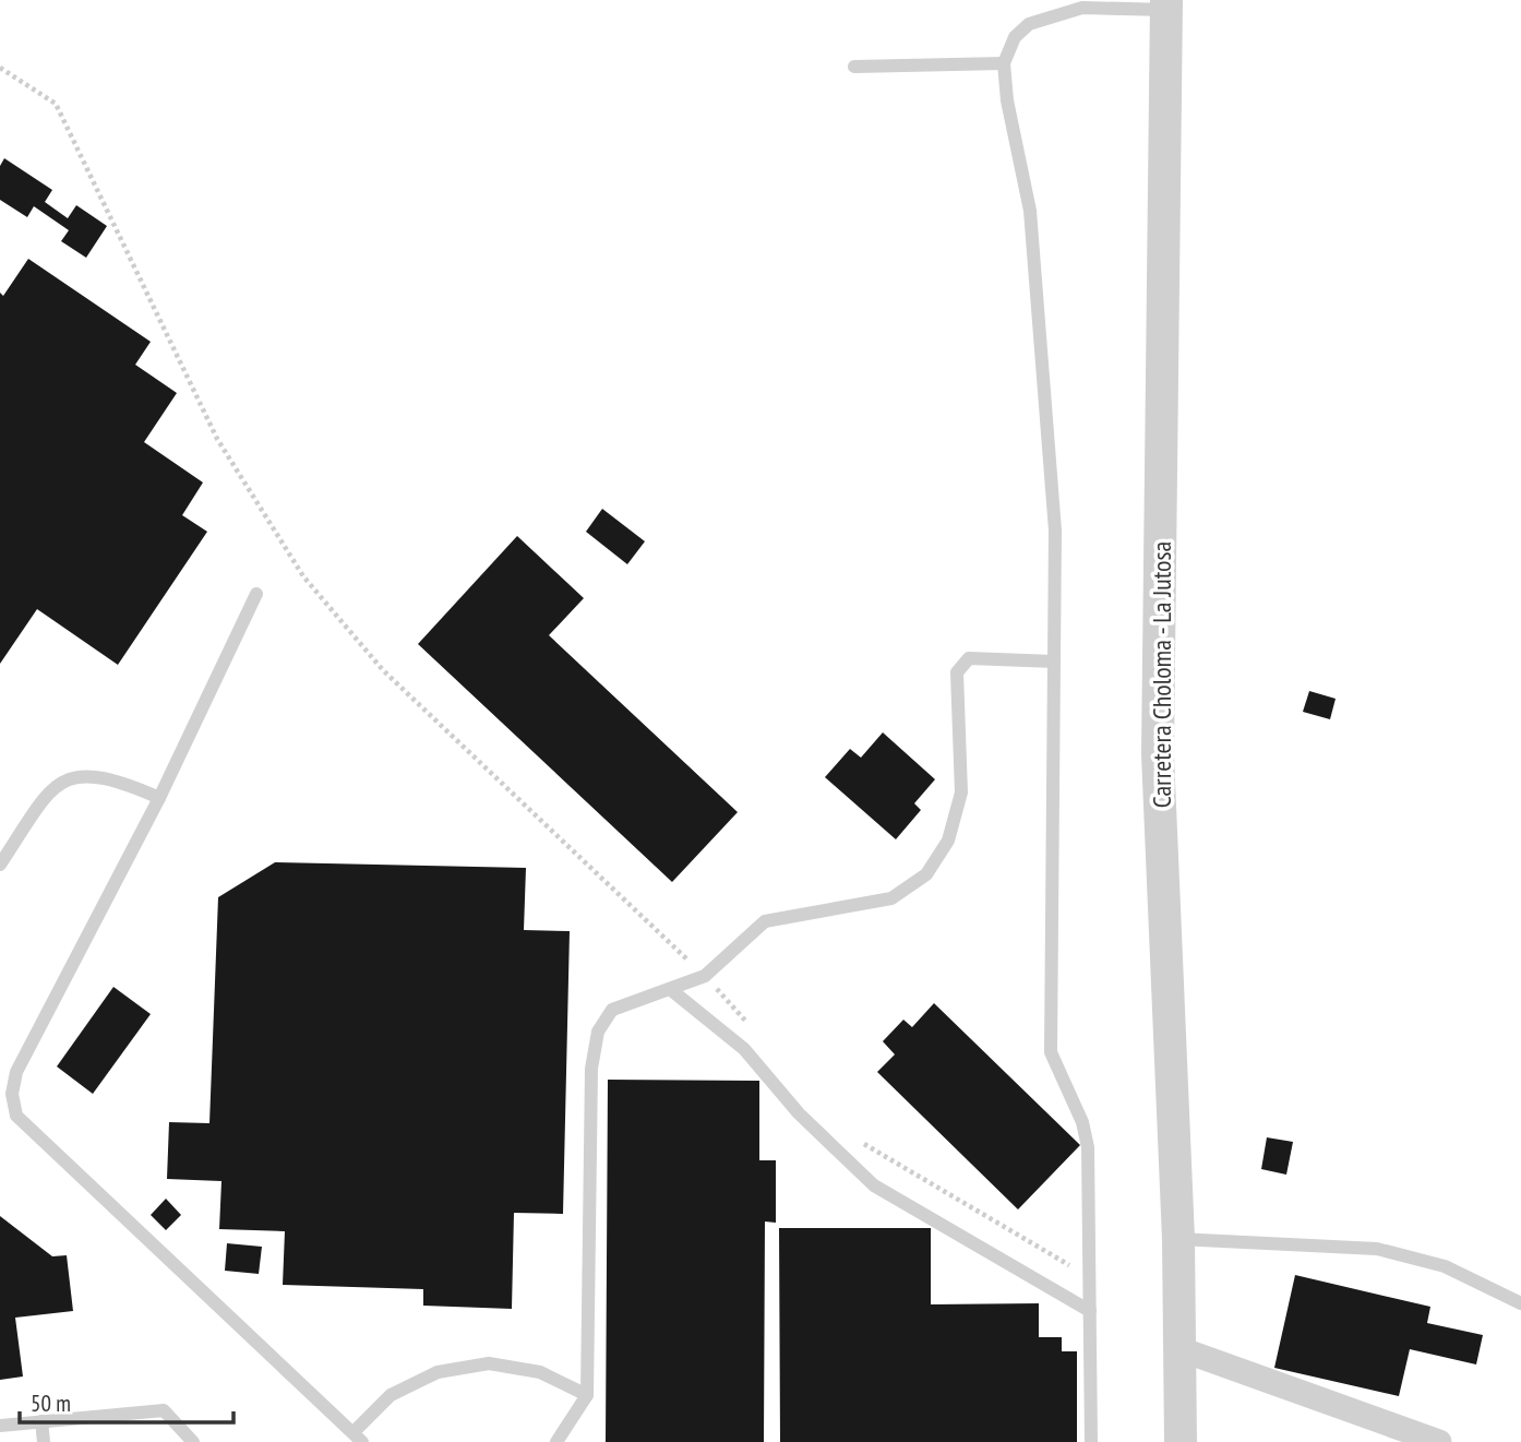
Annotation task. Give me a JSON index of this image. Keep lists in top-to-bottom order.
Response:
{
  "streets": {
    "street": ["Carretera Choloma - La Jutosa"]
  },
  "scale_bar": "50 m"
}
